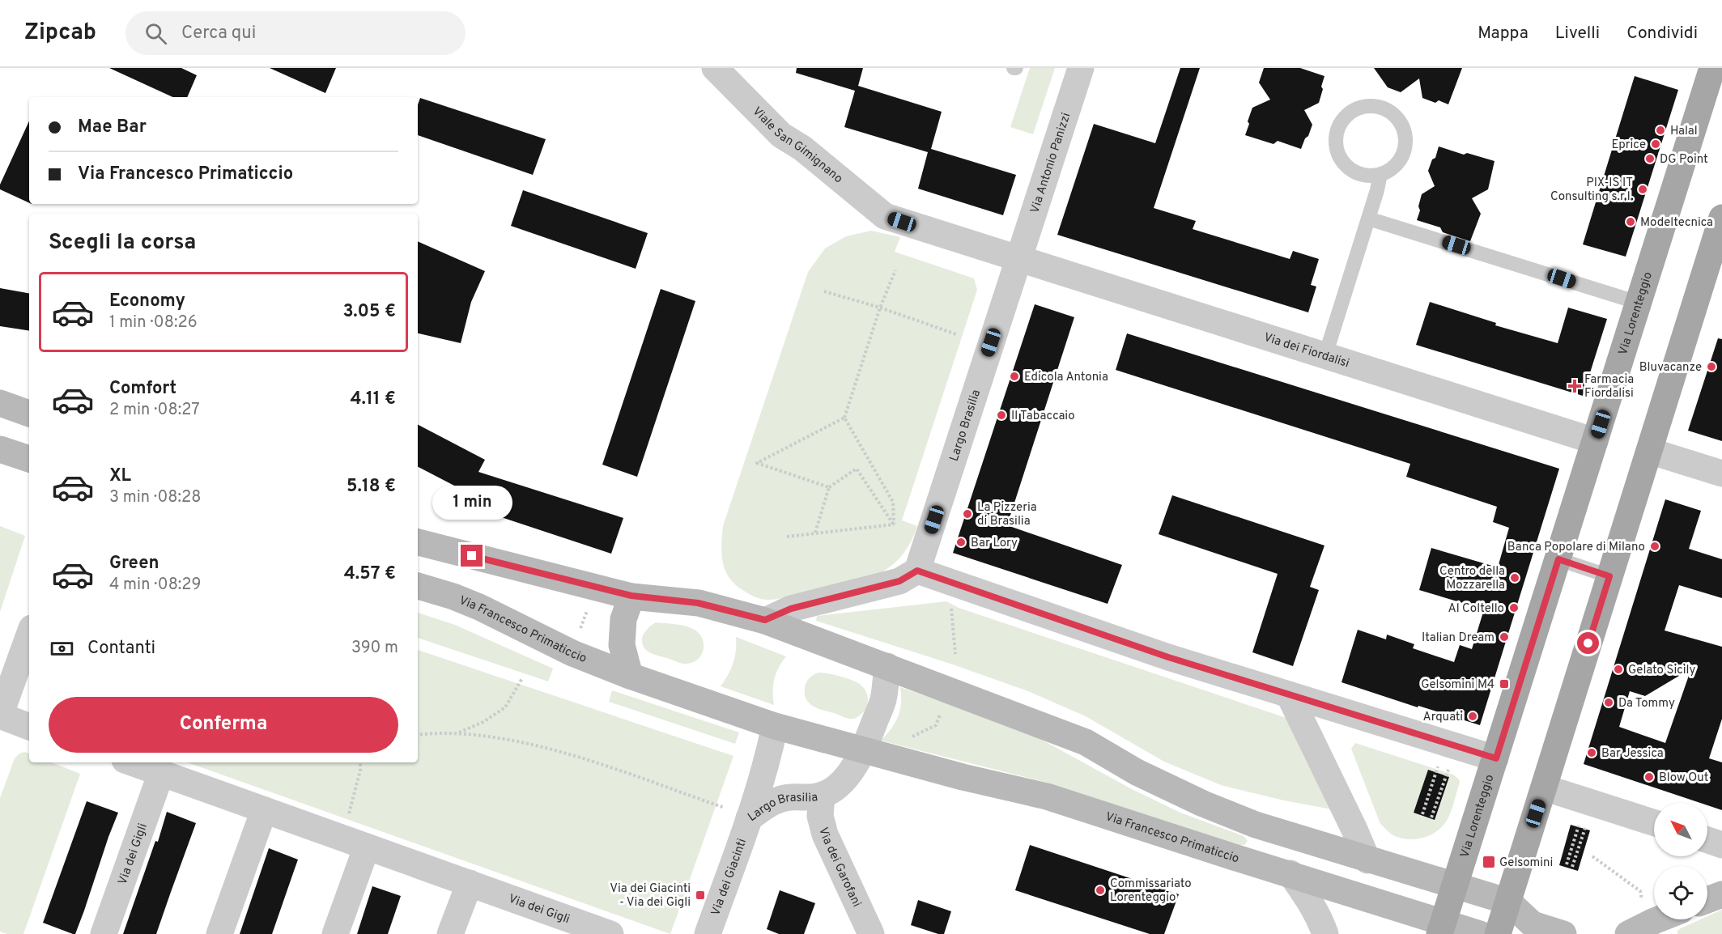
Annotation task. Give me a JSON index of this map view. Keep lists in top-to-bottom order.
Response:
{
  "streets": {
    "main road": ["Via Lorenteggio"],
    "street": [
      "Viale San Gimignano",
      "Via Antonio Panizzi",
      "Via dei Fiordalisi",
      "Largo Brasilia",
      "Via Francesco Primaticcio",
      "Via dei Gigli",
      "Via dei Garofani",
      "Via dei Giacinti"
    ]
  },
  "crossings": [
    ["Viale San Gimignano", "Via Antonio Panizzi"],
    ["Viale San Gimignano", "Via dei Fiordalisi"],
    ["Viale San Gimignano", "Largo Brasilia"],
    ["Via Antonio Panizzi", "Via dei Fiordalisi"],
    ["Via Antonio Panizzi", "Largo Brasilia"],
    ["Via Lorenteggio", "Via dei Fiordalisi"],
    ["Via Lorenteggio", "Via Francesco Primaticcio"],
    ["Via dei Fiordalisi", "Largo Brasilia"],
    ["Largo Brasilia", "Via Francesco Primaticcio"],
    ["Largo Brasilia", "Via dei Garofani"],
    ["Largo Brasilia", "Via dei Giacinti"]
  ],
  "places": {
    "other": [
      "Halal",
      "Eprice",
      "DG Point",
      "PIX-IS IT Consulting s.r.l.",
      "Modeltecnica",
      "Bluvacanze",
      "Edicola Antonia",
      "Il Tabaccaio",
      "La Pizzeria di Brasilia",
      "Bar Lory",
      "Banca Popolare di Milano",
      "Centro della Mozzarella",
      "Al Coltello",
      "Italian Dream",
      "Gelato Sicily",
      "Da Tommy",
      "Arquati",
      "Bar Jessica",
      "Blow Out",
      "Commissariato Lorenteggio"
    ],
    "health": ["Farmacia Fiordalisi"],
    "transit": ["Gelsomini M4", "Gelsomini", "Via dei Giacinti - Via dei Gigli"]
  },
  "north": "top left",
  "page": {
    "header": "Zipcab",
    "search": "Cerca qui",
    "nav": ["Mappa", "Livelli", "Condividi"],
    "banner": ["Mae Bar", "Via Francesco Primaticcio"],
    "heading": "Scegli la corsa",
    "list": [
      {
        "name": "Economy",
        "note": "1 min · 08:26",
        "value": "3.05 €"
      },
      {
        "name": "Comfort",
        "note": "2 min · 08:27",
        "value": "4.11 €"
      },
      {
        "name": "XL",
        "note": "3 min · 08:28",
        "value": "5.18 €"
      },
      {
        "name": "Green",
        "note": "4 min · 08:29",
        "value": "4.57 €"
      }
    ],
    "bubble": "1 min",
    "pay": ["Contanti", "390 m"],
    "buttons": "Conferma"
  }
}
